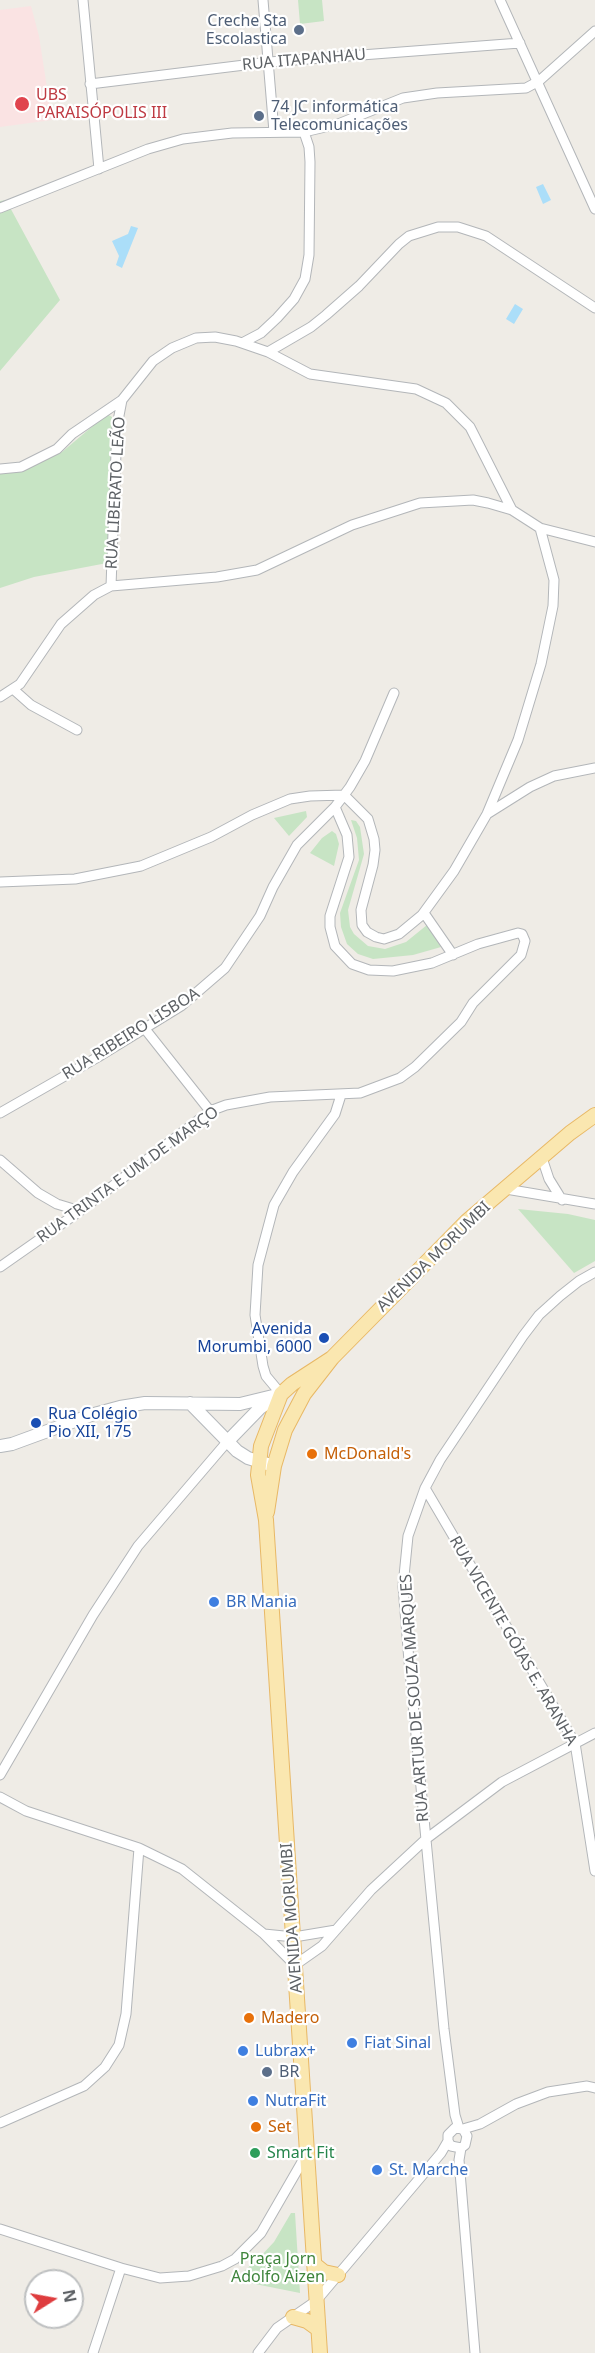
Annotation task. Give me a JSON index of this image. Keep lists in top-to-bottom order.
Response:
{
  "streets": {
    "main road": ["AVENIDA MORUMBI"],
    "street": [
      "RUA ITAPANHAU",
      "RUA LIBERATO LEÃO",
      "RUA RIBEIRO LISBOA",
      "RUA TRINTA E UM DE MARÇO",
      "RUA VICENTE GÓIAS E. ARANHA",
      "RUA ARTUR DE SOUZA MARQUES"
    ]
  },
  "crossings": [
    ["RUA RIBEIRO LISBOA", "RUA TRINTA E UM DE MARÇO"],
    ["RUA VICENTE GÓIAS E. ARANHA", "RUA ARTUR DE SOUZA MARQUES"]
  ],
  "parks": ["Praça Jorn Adolfo Aizen"],
  "places": [
    "Creche Sta Escolastica",
    "UBS PARAISÓPOLIS III",
    "74 JC informática Telecomunicações",
    "Avenida Morumbi, 6000",
    "Rua Colégio Pio XII, 175",
    "McDonald's",
    "BR Mania",
    "Madero",
    "Fiat Sinal",
    "Lubrax+",
    "BR",
    "NutraFit",
    "Set",
    "Smart Fit",
    "St. Marche"
  ],
  "north": "right"
}
